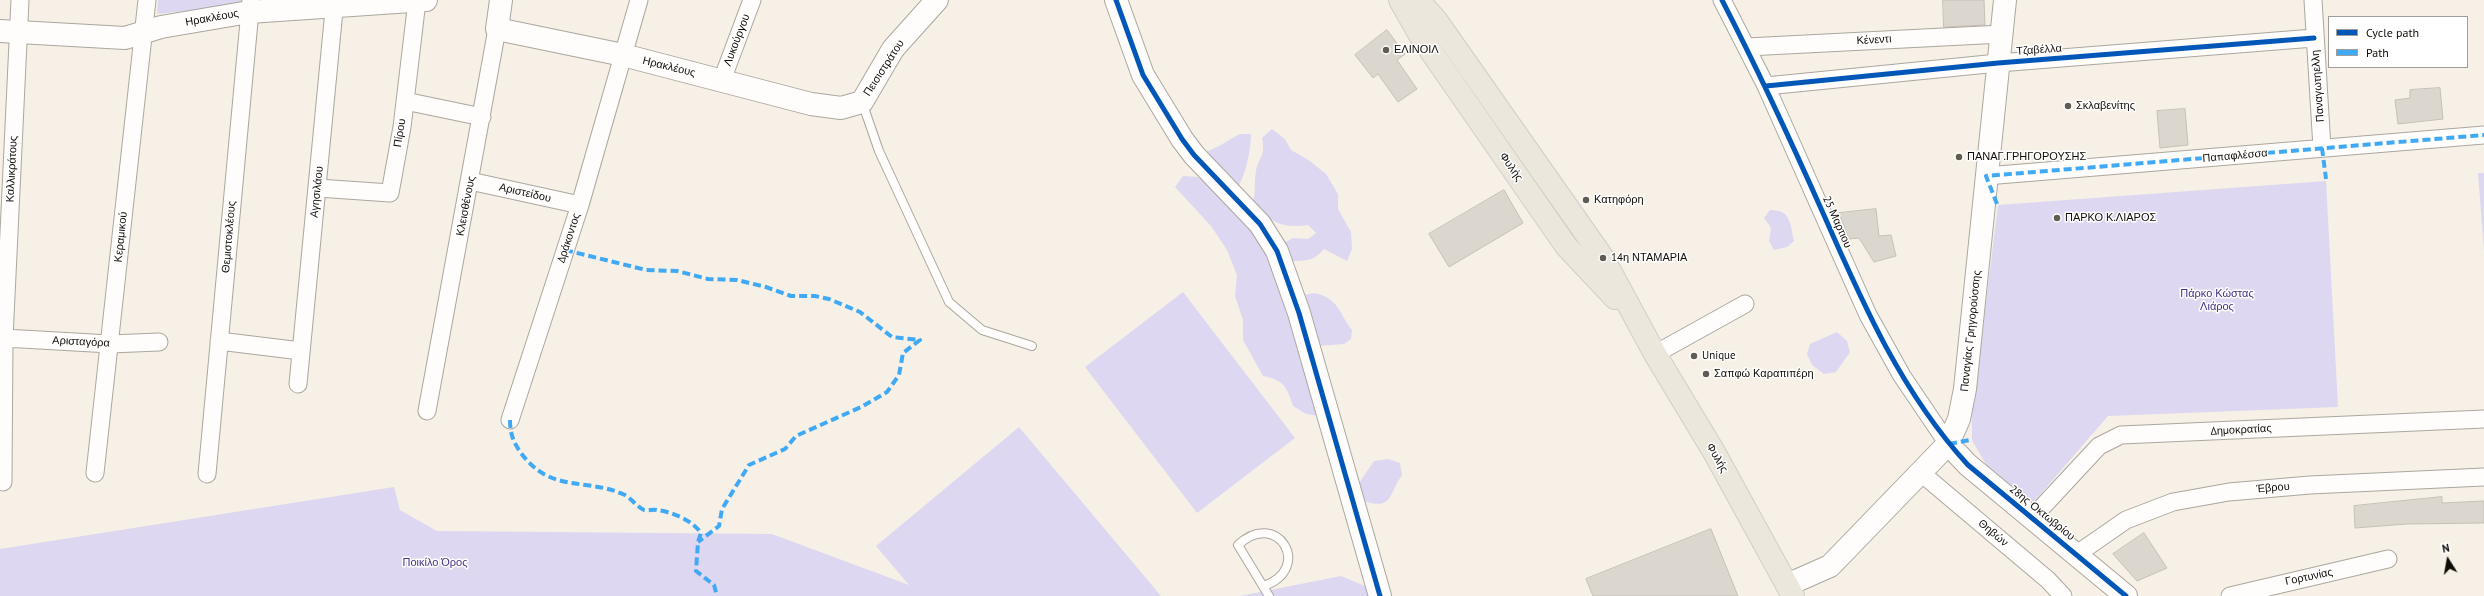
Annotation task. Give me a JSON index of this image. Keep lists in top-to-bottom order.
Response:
{
  "streets": {
    "main road": ["Φυλής"],
    "street": [
      "Ηρακλέους",
      "Λυκούργου",
      "Κένεντι",
      "Τζαβέλλα",
      "Πεισιστράτου",
      "Παναγωτηελλη",
      "Πίρου",
      "Παπαφλέσσα",
      "Καλλικράτους",
      "Αγησιλάου",
      "Αριστείδου",
      "Κλεισθένους",
      "25 Μαρτιου",
      "Κεραμικού",
      "Θεμιστοκλέους",
      "Δράκοντος",
      "Παναγίας Γρηγορούσσης",
      "Αρισταγόρα",
      "Δημοκρατίας",
      "Έβρου",
      "28ης Οκτωβρίου",
      "Θηβών",
      "Γορτυνίας"
    ]
  },
  "crossings": [
    ["Ηρακλέους", "Λυκούργου"],
    ["Ηρακλέους", "Πεισιστράτου"],
    ["Ηρακλέους", "Πίρου"],
    ["Ηρακλέους", "Καλλικράτους"],
    ["Ηρακλέους", "Αγησιλάου"],
    ["Ηρακλέους", "Κλεισθένους"],
    ["Ηρακλέους", "Κεραμικού"],
    ["Ηρακλέους", "Θεμιστοκλέους"],
    ["Ηρακλέους", "Δράκοντος"],
    ["Κένεντι", "25 Μαρτιου"],
    ["Κένεντι", "Παναγίας Γρηγορούσσης"],
    ["Τζαβέλλα", "Παναγωτηελλη"],
    ["Τζαβέλλα", "25 Μαρτιου"],
    ["Τζαβέλλα", "Παναγίας Γρηγορούσσης"],
    ["Παναγωτηελλη", "Παπαφλέσσα"],
    ["Πίρου", "Αγησιλάου"],
    ["Παπαφλέσσα", "Παναγίας Γρηγορούσσης"],
    ["Φυλής", "Παναγίας Γρηγορούσσης"],
    ["Καλλικράτους", "Αρισταγόρα"],
    ["Αριστείδου", "Κλεισθένους"],
    ["Αριστείδου", "Δράκοντος"],
    ["25 Μαρτιου", "Παναγίας Γρηγορούσσης"],
    ["25 Μαρτιου", "28ης Οκτωβρίου"],
    ["Κεραμικού", "Αρισταγόρα"],
    ["Παναγίας Γρηγορούσσης", "28ης Οκτωβρίου"],
    ["Παναγίας Γρηγορούσσης", "Θηβών"],
    ["Δημοκρατίας", "28ης Οκτωβρίου"],
    ["Έβρου", "28ης Οκτωβρίου"]
  ],
  "parks": ["Πάρκο Κώστας Λιάρος", "Ποικίλο Όρος"],
  "places": [
    "ΕΛΙΝΟΙΛ",
    "Σκλαβενίτης",
    "ΠΑΝΑΓ.ΓΡΗΓΟΡΟΥΣΗΣ",
    "Κατηφόρη",
    "ΠΑΡΚΟ Κ.ΛΙΑΡΟΣ",
    "14η ΝΤΑΜΑΡΙΑ",
    "Unique",
    "Σαπφώ Καραπιπέρη"
  ],
  "legend": ["Cycle path", "Path"],
  "north": "top"
}
